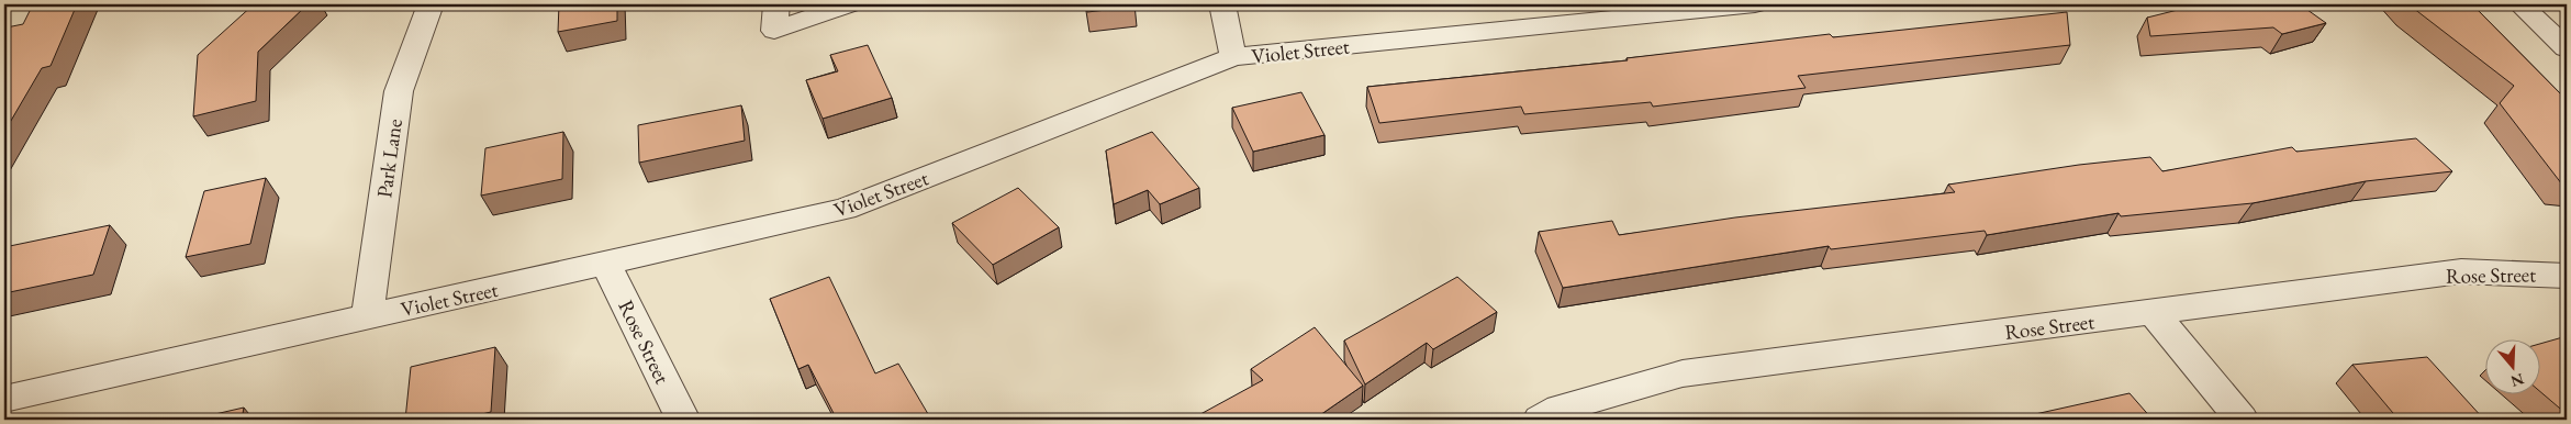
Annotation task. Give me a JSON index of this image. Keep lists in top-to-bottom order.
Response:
{
  "streets": {
    "street": ["Violet Street", "Park Lane", "Rose Street"]
  },
  "crossings": [
    ["Violet Street", "Park Lane"],
    ["Violet Street", "Rose Street"]
  ],
  "north": "bottom"
}
